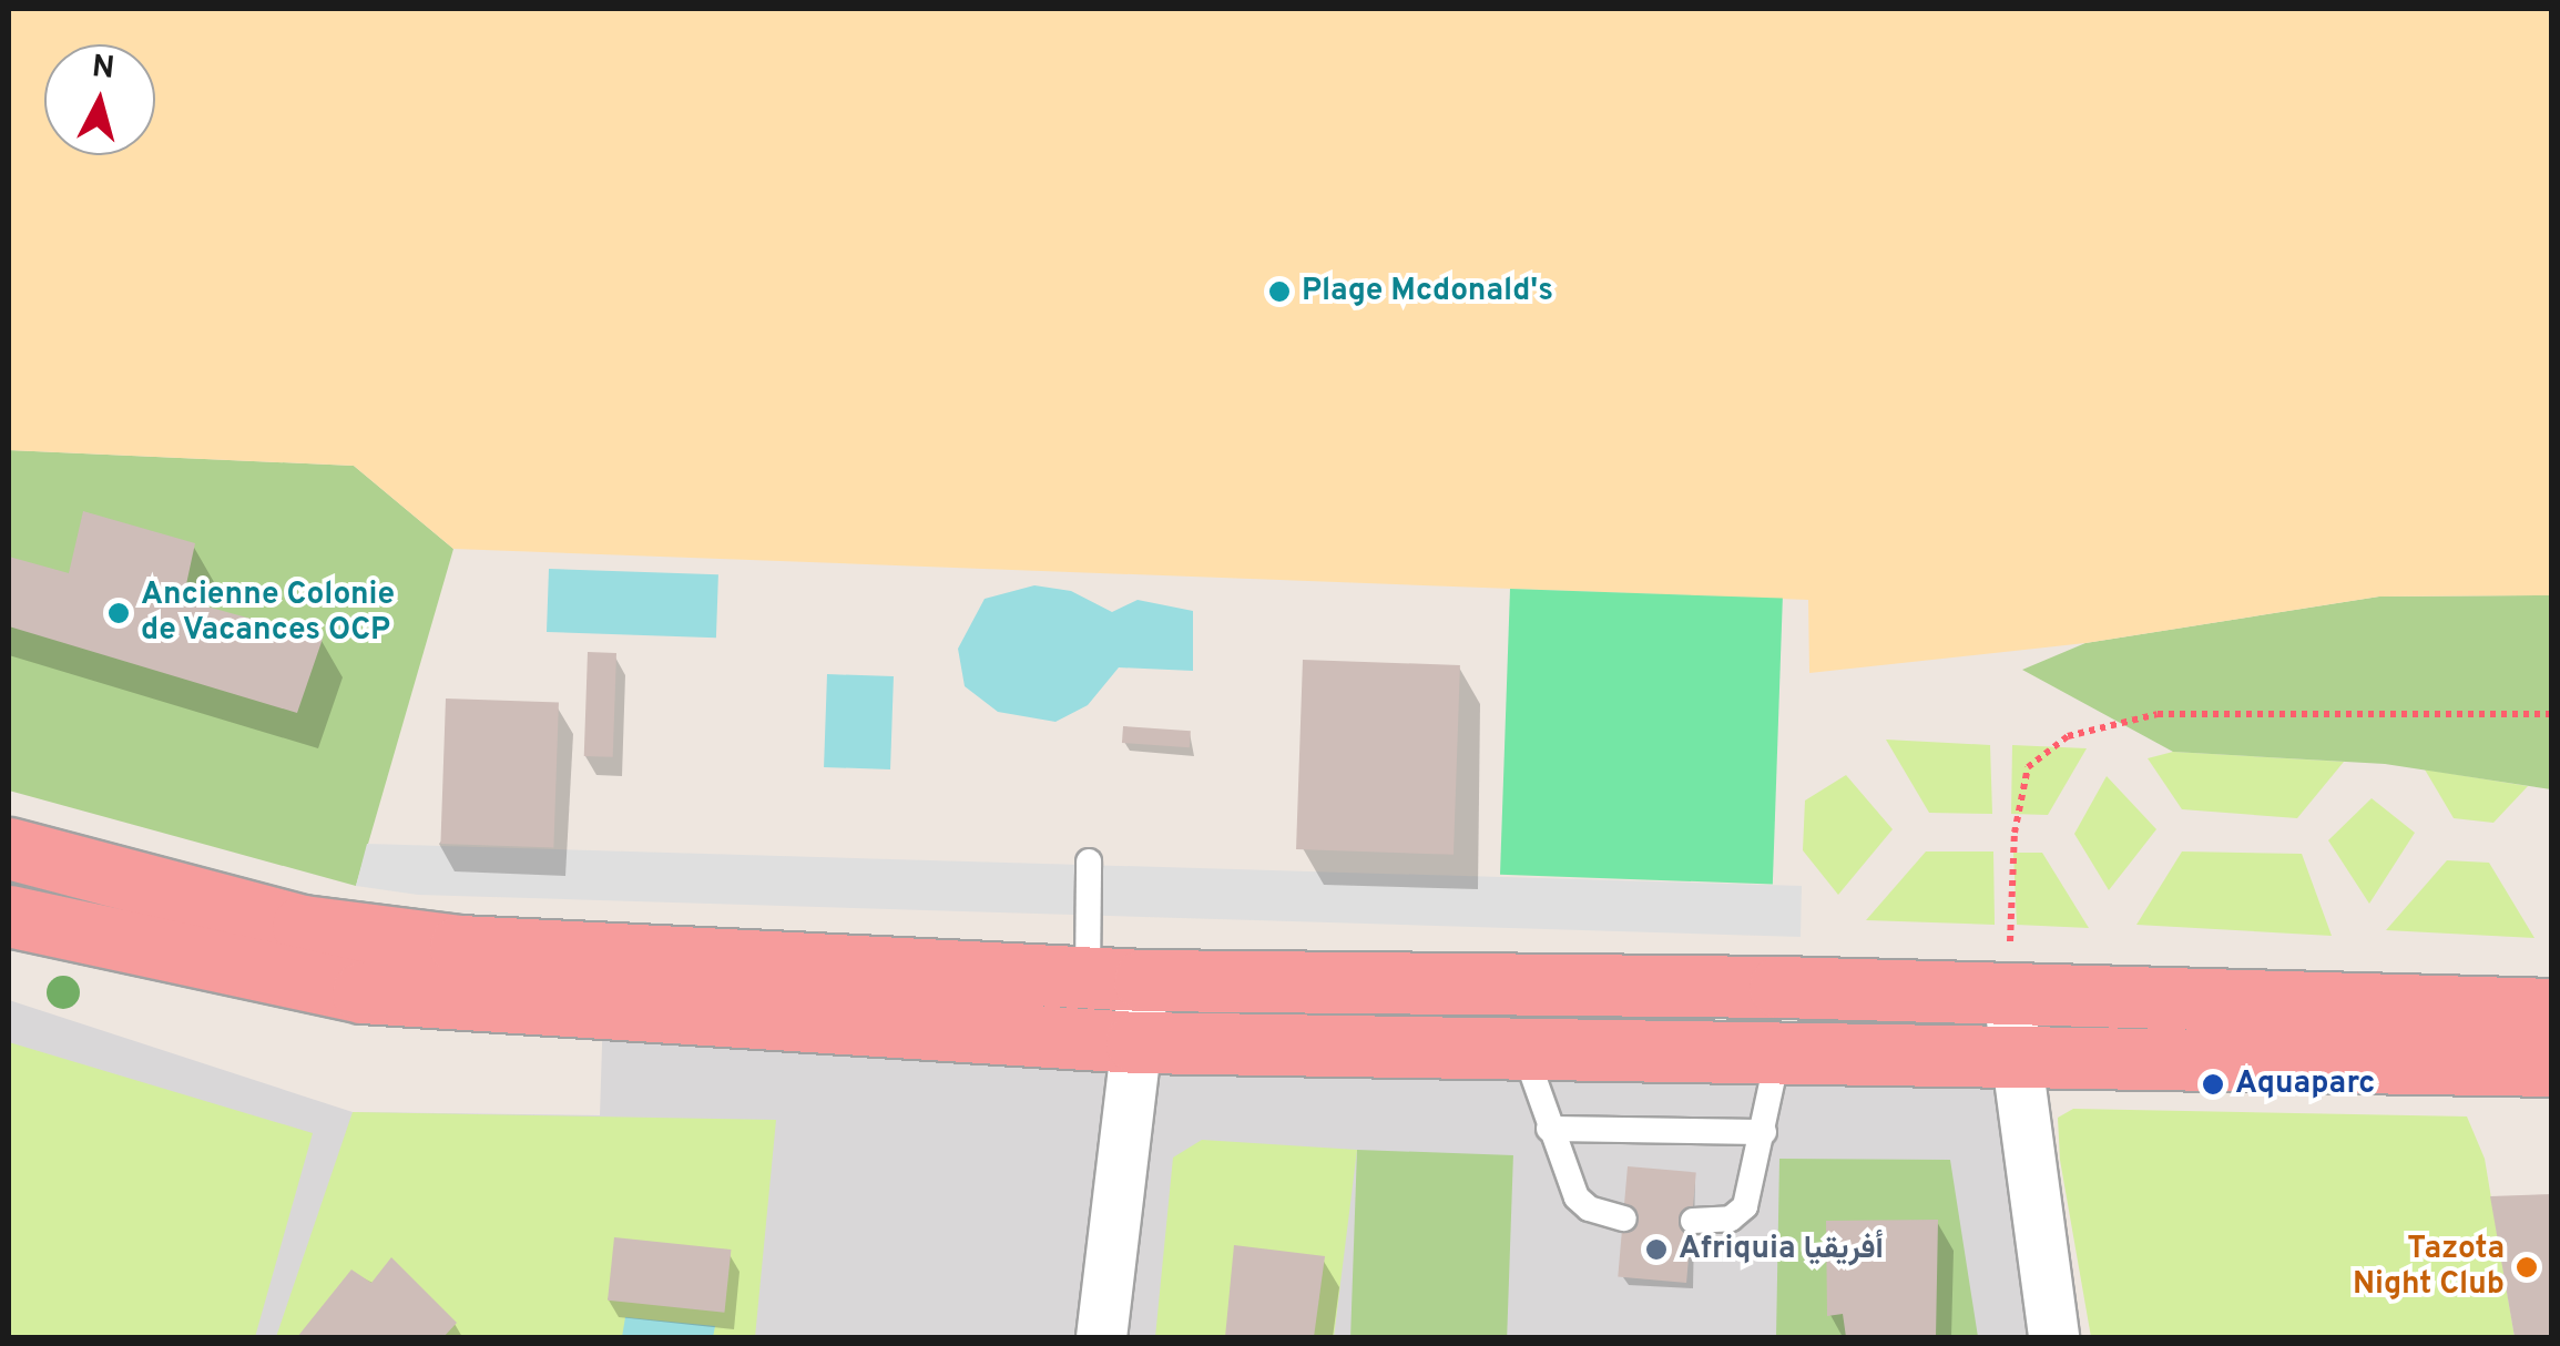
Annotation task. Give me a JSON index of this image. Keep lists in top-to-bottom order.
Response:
{
  "places": [
    "Plage Mcdonald's",
    "Ancienne Colonie de Vacances OCP",
    "Aquaparc",
    "Afriquia أفريقيا",
    "Tazota Night Club"
  ],
  "north": "top"
}
